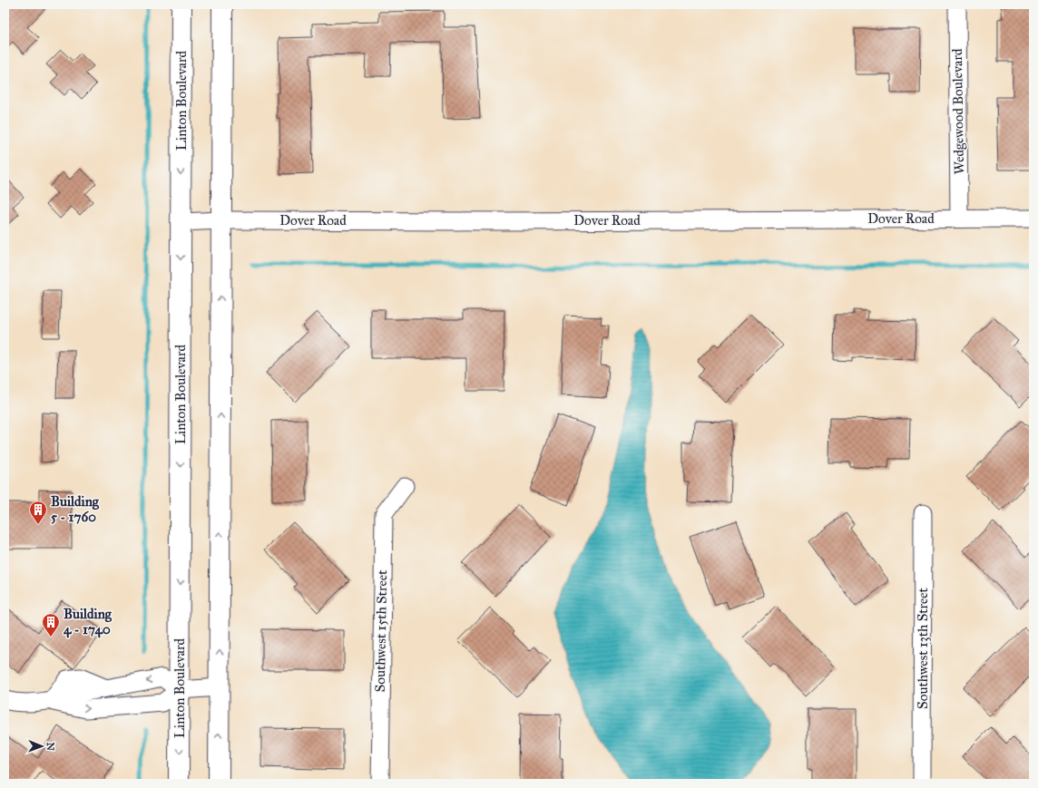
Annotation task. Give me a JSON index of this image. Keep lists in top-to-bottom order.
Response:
{
  "streets": {
    "main road": ["Linton Boulevard"],
    "street": [
      "Wedgewood Boulevard",
      "Dover Road",
      "Southwest 15th Street",
      "Southwest 13th Street"
    ]
  },
  "crossings": [
    ["Linton Boulevard", "Dover Road"],
    ["Wedgewood Boulevard", "Dover Road"]
  ],
  "places": {
    "building": ["Building 5 - 1760", "Building 4 - 1740"]
  },
  "north": "right"
}
